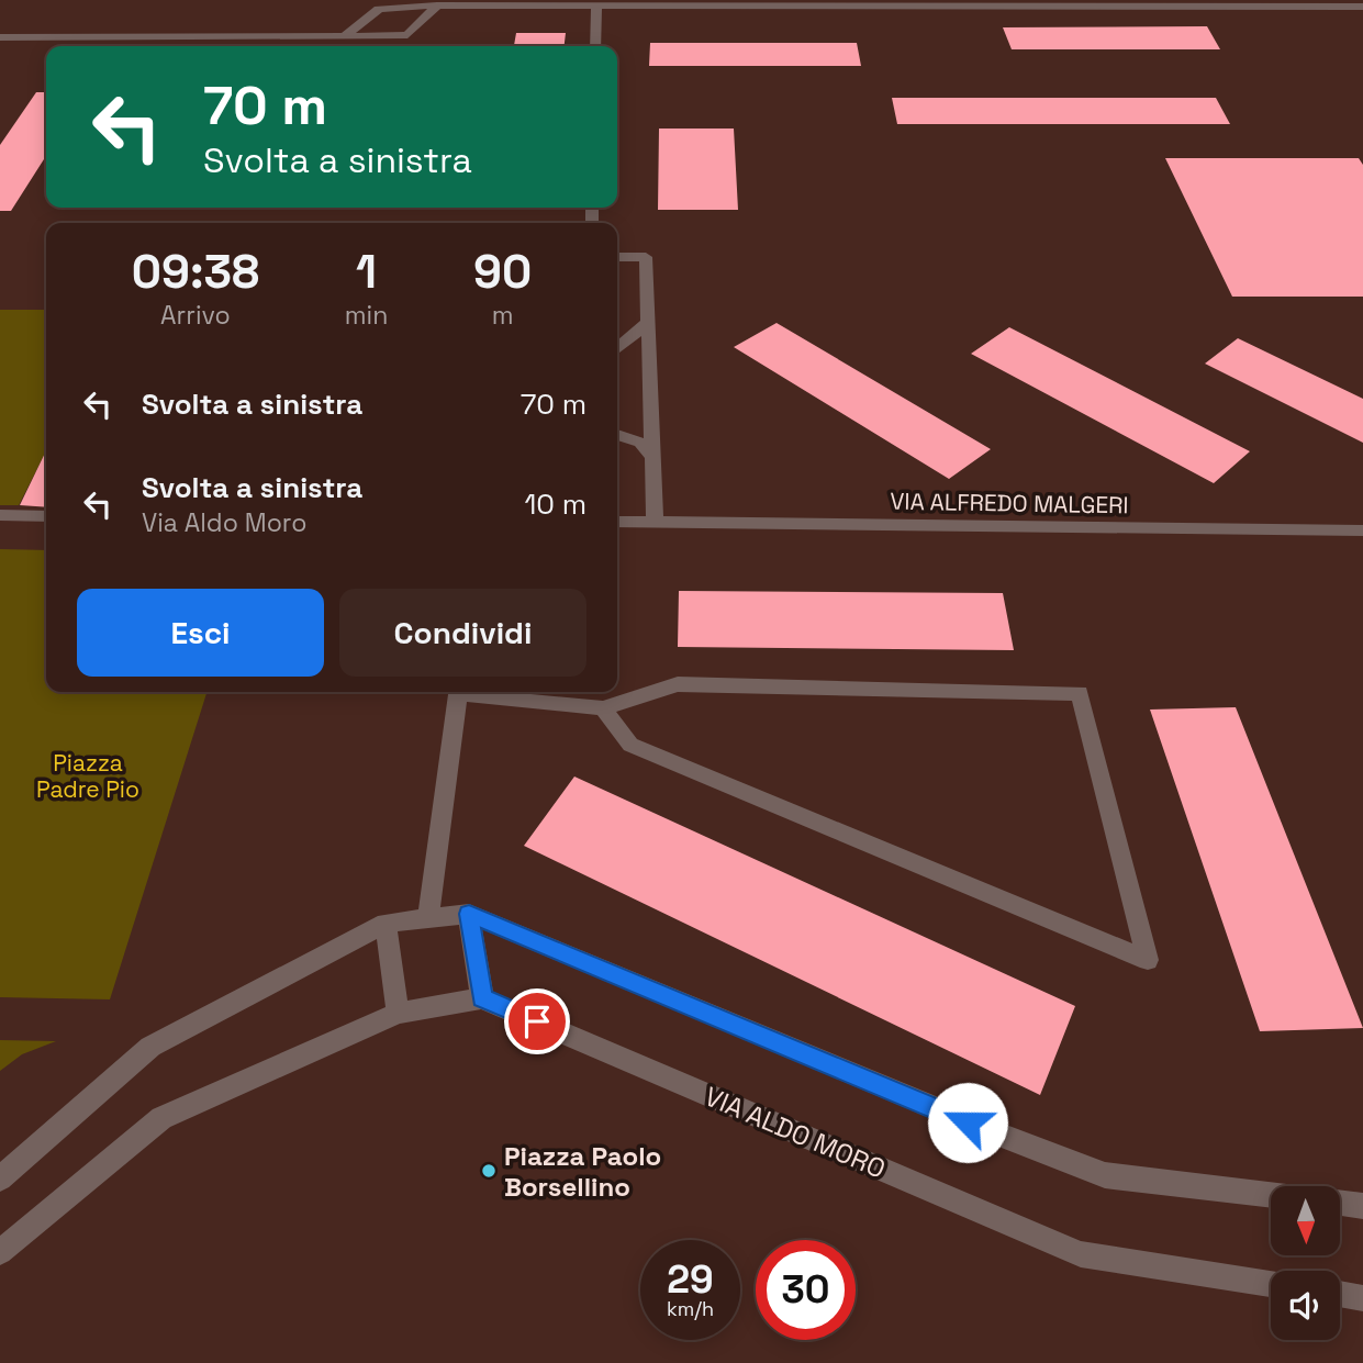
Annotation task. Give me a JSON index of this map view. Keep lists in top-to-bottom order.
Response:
{
  "streets": {
    "street": ["VIA ALFREDO MALGERI", "VIA ALDO MORO"]
  },
  "parks": ["Piazza Padre Pio"],
  "places": ["Piazza Paolo Borsellino"],
  "north": "bottom",
  "page": {
    "turn": ["70 m", "Svolta a sinistra"],
    "eta": [
      "09:38",
      "Arrivo",
      "1",
      "min",
      "90",
      "m"
    ],
    "list": [
      {
        "name": "Svolta a sinistra",
        "value": "70 m"
      },
      {
        "name": "Svolta a sinistra",
        "note": "Via Aldo Moro",
        "value": "10 m"
      }
    ],
    "buttons": ["Esci", "Condividi"],
    "speed": "29 km/h",
    "limit": "30"
  }
}
